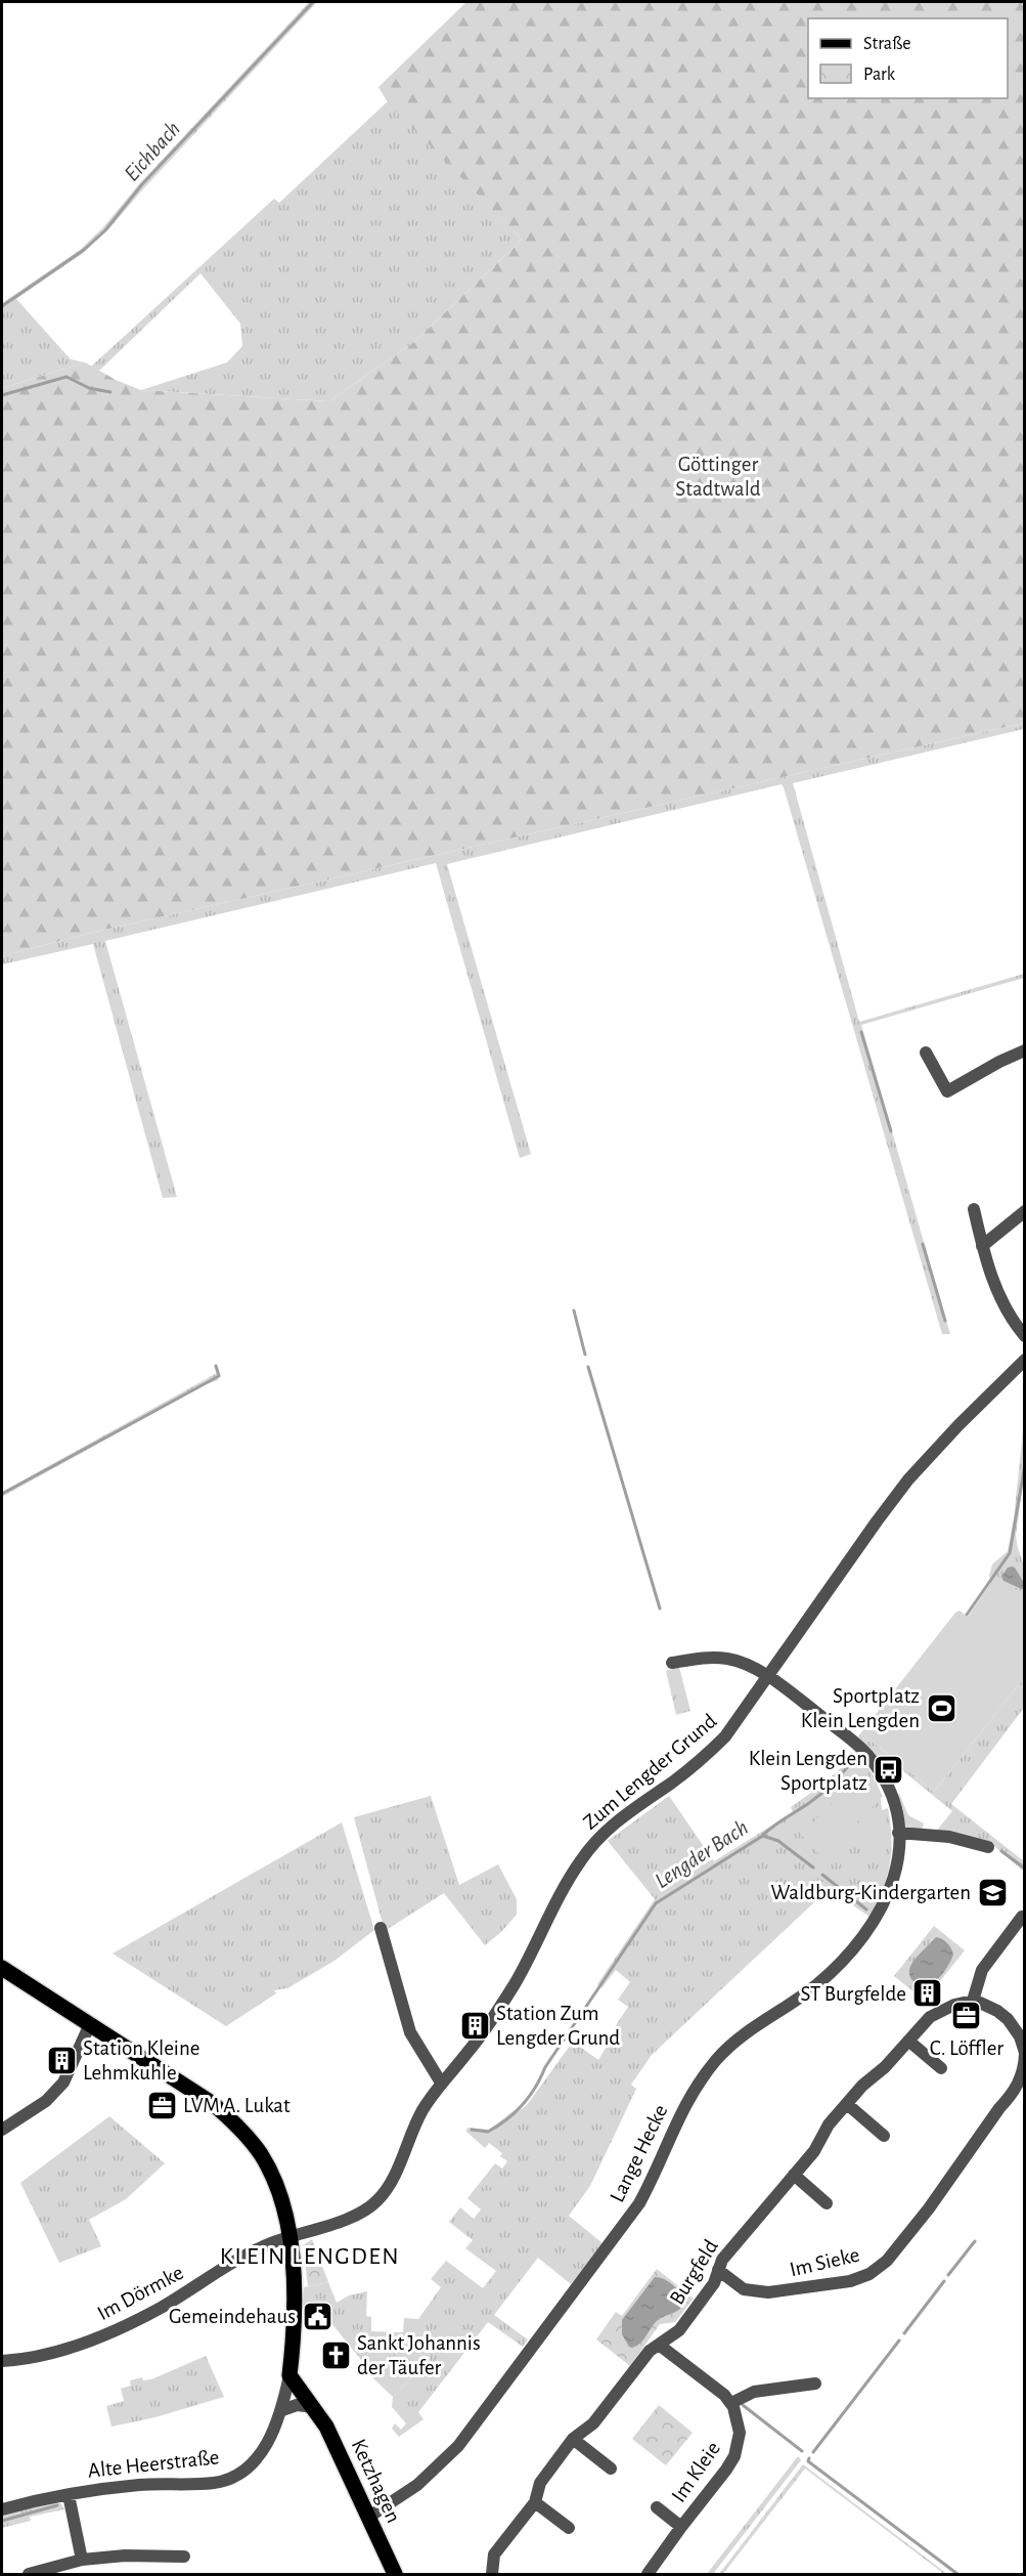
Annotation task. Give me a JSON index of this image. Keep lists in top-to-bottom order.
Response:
{
  "streets": {
    "main road": ["Alte Heerstraße", "Ketzhagen"],
    "street": [
      "Zum Lengder Grund",
      "Lange Hecke",
      "Im Sieke",
      "Burgfeld",
      "Im Dörmke",
      "Im Kleie"
    ]
  },
  "crossings": [
    ["Zum Lengder Grund", "Lange Hecke"],
    ["Zum Lengder Grund", "Im Dörmke"],
    ["Zum Lengder Grund", "Alte Heerstraße"],
    ["Lange Hecke", "Ketzhagen"],
    ["Im Sieke", "Burgfeld"],
    ["Im Dörmke", "Alte Heerstraße"],
    ["Alte Heerstraße", "Ketzhagen"]
  ],
  "districts": ["KLEIN LENGDEN"],
  "water": ["Eichbach", "Lengder Bach"],
  "parks": ["Göttinger Stadtwald"],
  "places": {
    "sports": ["Sportplatz Klein Lengden"],
    "bus stop": ["Klein Lengden Sportplatz"],
    "school or university": ["Waldburg-Kindergarten"],
    "building": ["ST Burgfelde", "Station Zum Lengder Grund", "Station Kleine Lehmkuhle"],
    "office": ["C. Löffler", "LVM A. Lukat"],
    "public building": ["Gemeindehaus"],
    "church": ["Sankt Johannis der Täufer"]
  },
  "legend": ["Straße", "Park"]
}
